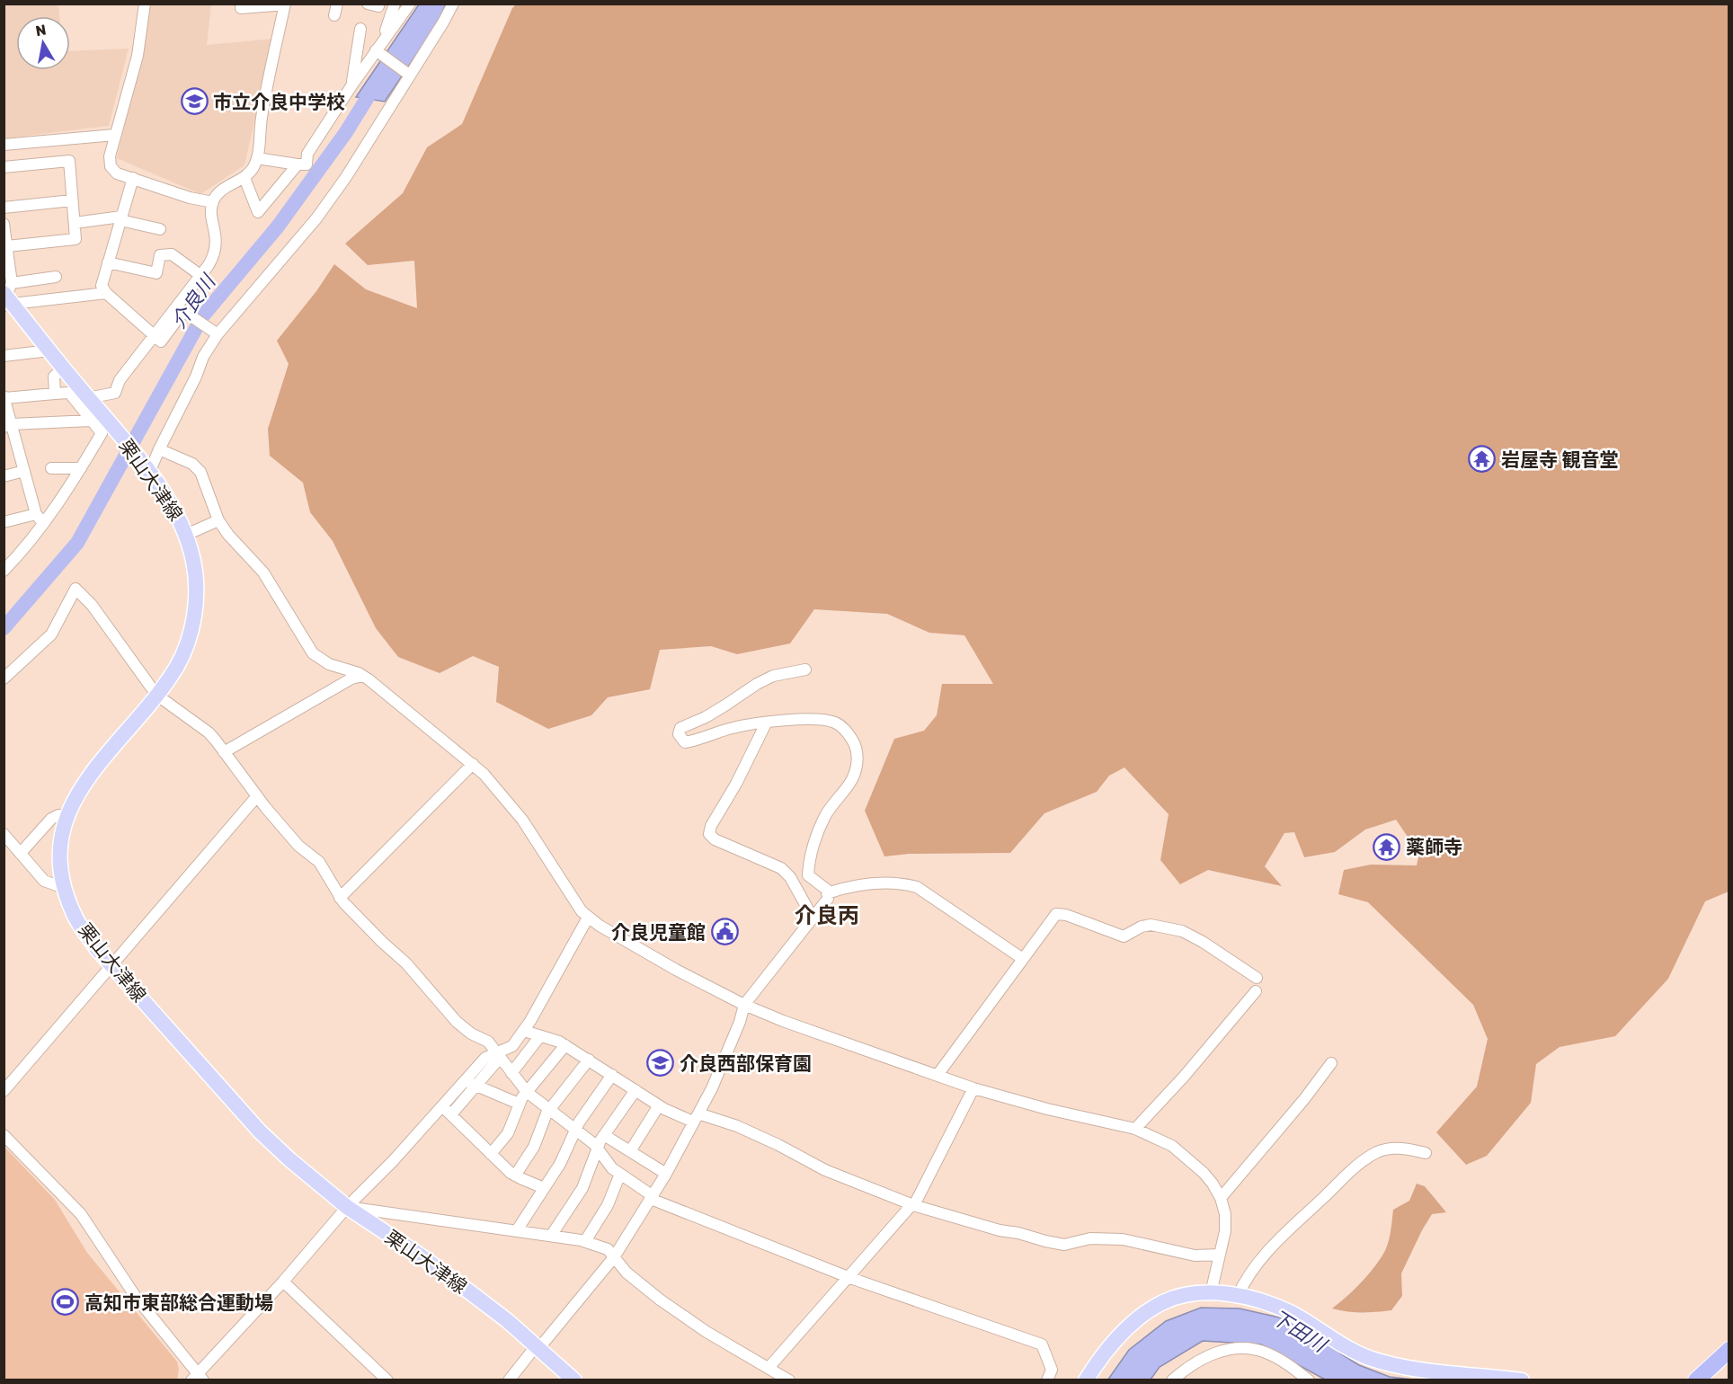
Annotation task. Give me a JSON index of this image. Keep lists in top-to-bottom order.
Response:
{
  "streets": {
    "main road": ["栗山大津線"]
  },
  "districts": ["介良丙"],
  "water": ["介良川", "下田川"],
  "places": {
    "school or university": ["市立介良中学校", "介良西部保育園"],
    "temple": ["岩屋寺 観音堂", "薬師寺"],
    "public building": ["介良児童館"],
    "sports": ["高知市東部総合運動場"]
  },
  "north": "top"
}
